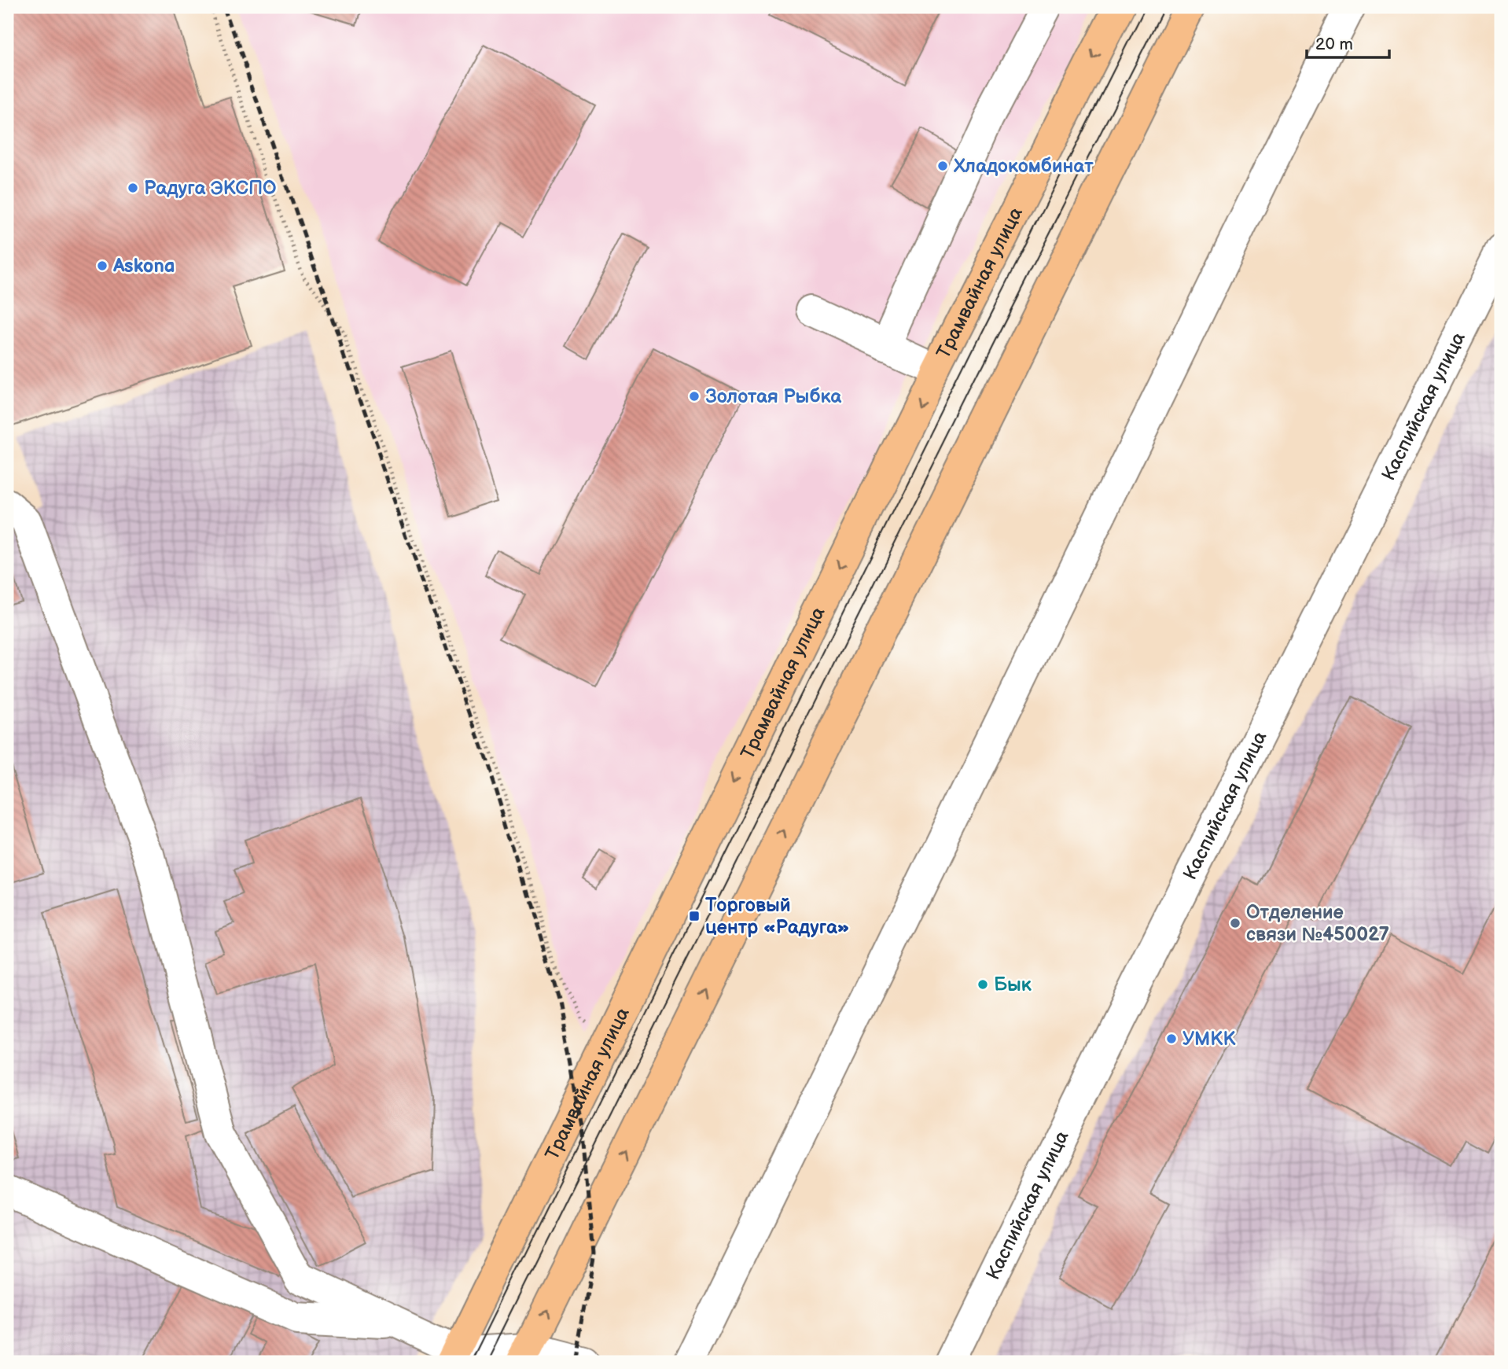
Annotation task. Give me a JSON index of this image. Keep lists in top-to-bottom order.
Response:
{
  "streets": {
    "main road": ["Трамвайная улица"],
    "street": ["Каспийская улица"]
  },
  "places": {
    "other": [
      "Хладокомбинат",
      "Радуга ЭКСПО",
      "Askona",
      "Золотая Рыбка",
      "Отделение связи №450027",
      "Бык",
      "УМКК"
    ],
    "transit": ["Торговый центр «Радуга»"]
  },
  "scale_bar": "20 m"
}
